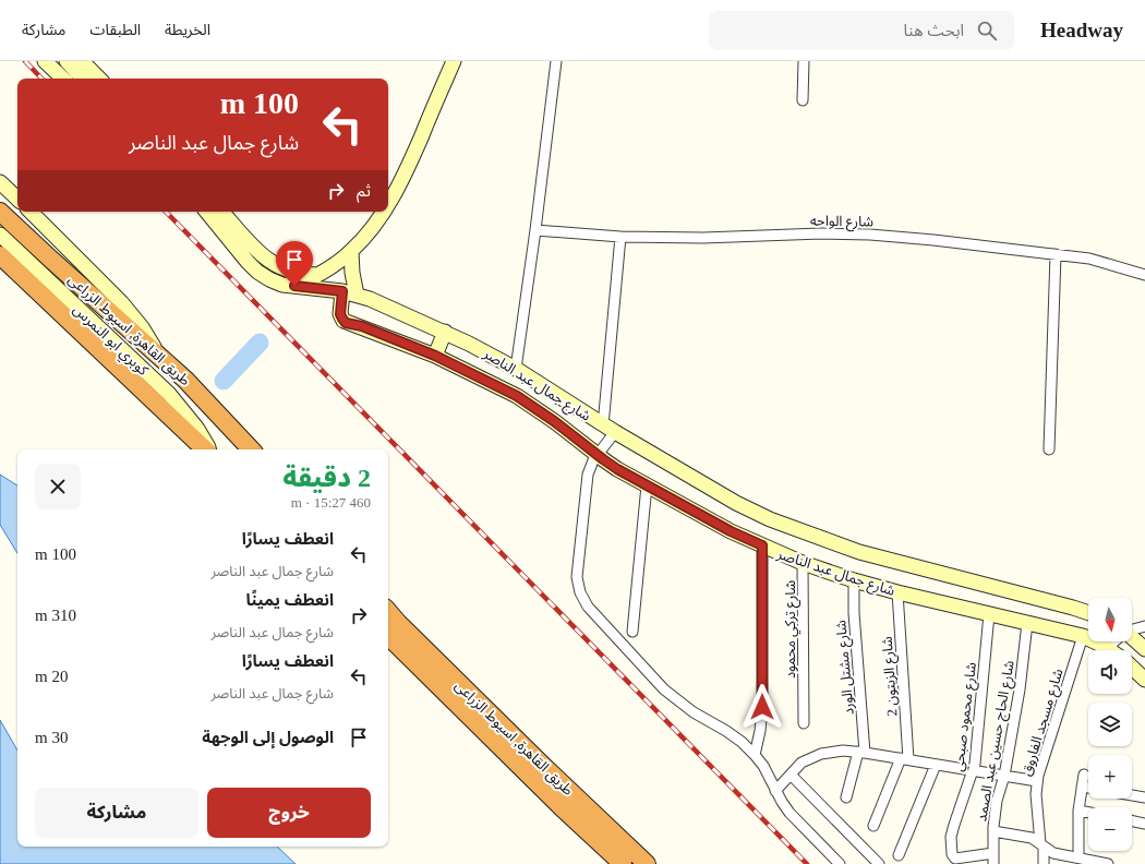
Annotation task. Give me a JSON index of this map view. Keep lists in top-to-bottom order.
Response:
{
  "streets": {
    "highway": ["طريق القاهرة, اسيوط الزراعى"],
    "street": [
      "شارع الواحه",
      "كوبري ابو النمرس",
      "شارع جمال عبد الناصر",
      "شارع تركي محمود",
      "شارع مشتل الورد",
      "شارع الزيتون 2",
      "شارع محمود صبحي",
      "شارع مسجد الفاروق",
      "شارع الحاج حسين عبد الصمد"
    ]
  },
  "crossings": [
    ["طريق القاهرة, اسيوط الزراعى", "كوبري ابو النمرس"],
    ["شارع جمال عبد الناصر", "شارع تركي محمود"],
    ["شارع جمال عبد الناصر", "شارع مشتل الورد"],
    ["شارع جمال عبد الناصر", "شارع الزيتون 2"],
    ["شارع جمال عبد الناصر", "شارع محمود صبحي"],
    ["شارع جمال عبد الناصر", "شارع مسجد الفاروق"],
    ["شارع جمال عبد الناصر", "شارع الحاج حسين عبد الصمد"],
    ["شارع محمود صبحي", "شارع الحاج حسين عبد الصمد"]
  ],
  "north": "bottom",
  "page": {
    "header": "Headway",
    "search": "ابحث هنا",
    "nav": ["الخريطة", "الطبقات", "مشاركة"],
    "turn": ["100 m", "شارع جمال عبد الناصر"],
    "then": "ثم",
    "heading": ["2 دقيقة", "460 m · 15:27"],
    "list": [
      {
        "name": "انعطف يسارًا",
        "note": "شارع جمال عبد الناصر",
        "value": "100 m"
      },
      {
        "name": "انعطف يمينًا",
        "note": "شارع جمال عبد الناصر",
        "value": "310 m"
      },
      {
        "name": "انعطف يسارًا",
        "note": "شارع جمال عبد الناصر",
        "value": "20 m"
      },
      {
        "name": "الوصول إلى الوجهة",
        "value": "30 m"
      }
    ],
    "map_buttons": ["+", "−"],
    "buttons": ["خروج", "مشاركة"]
  }
}
